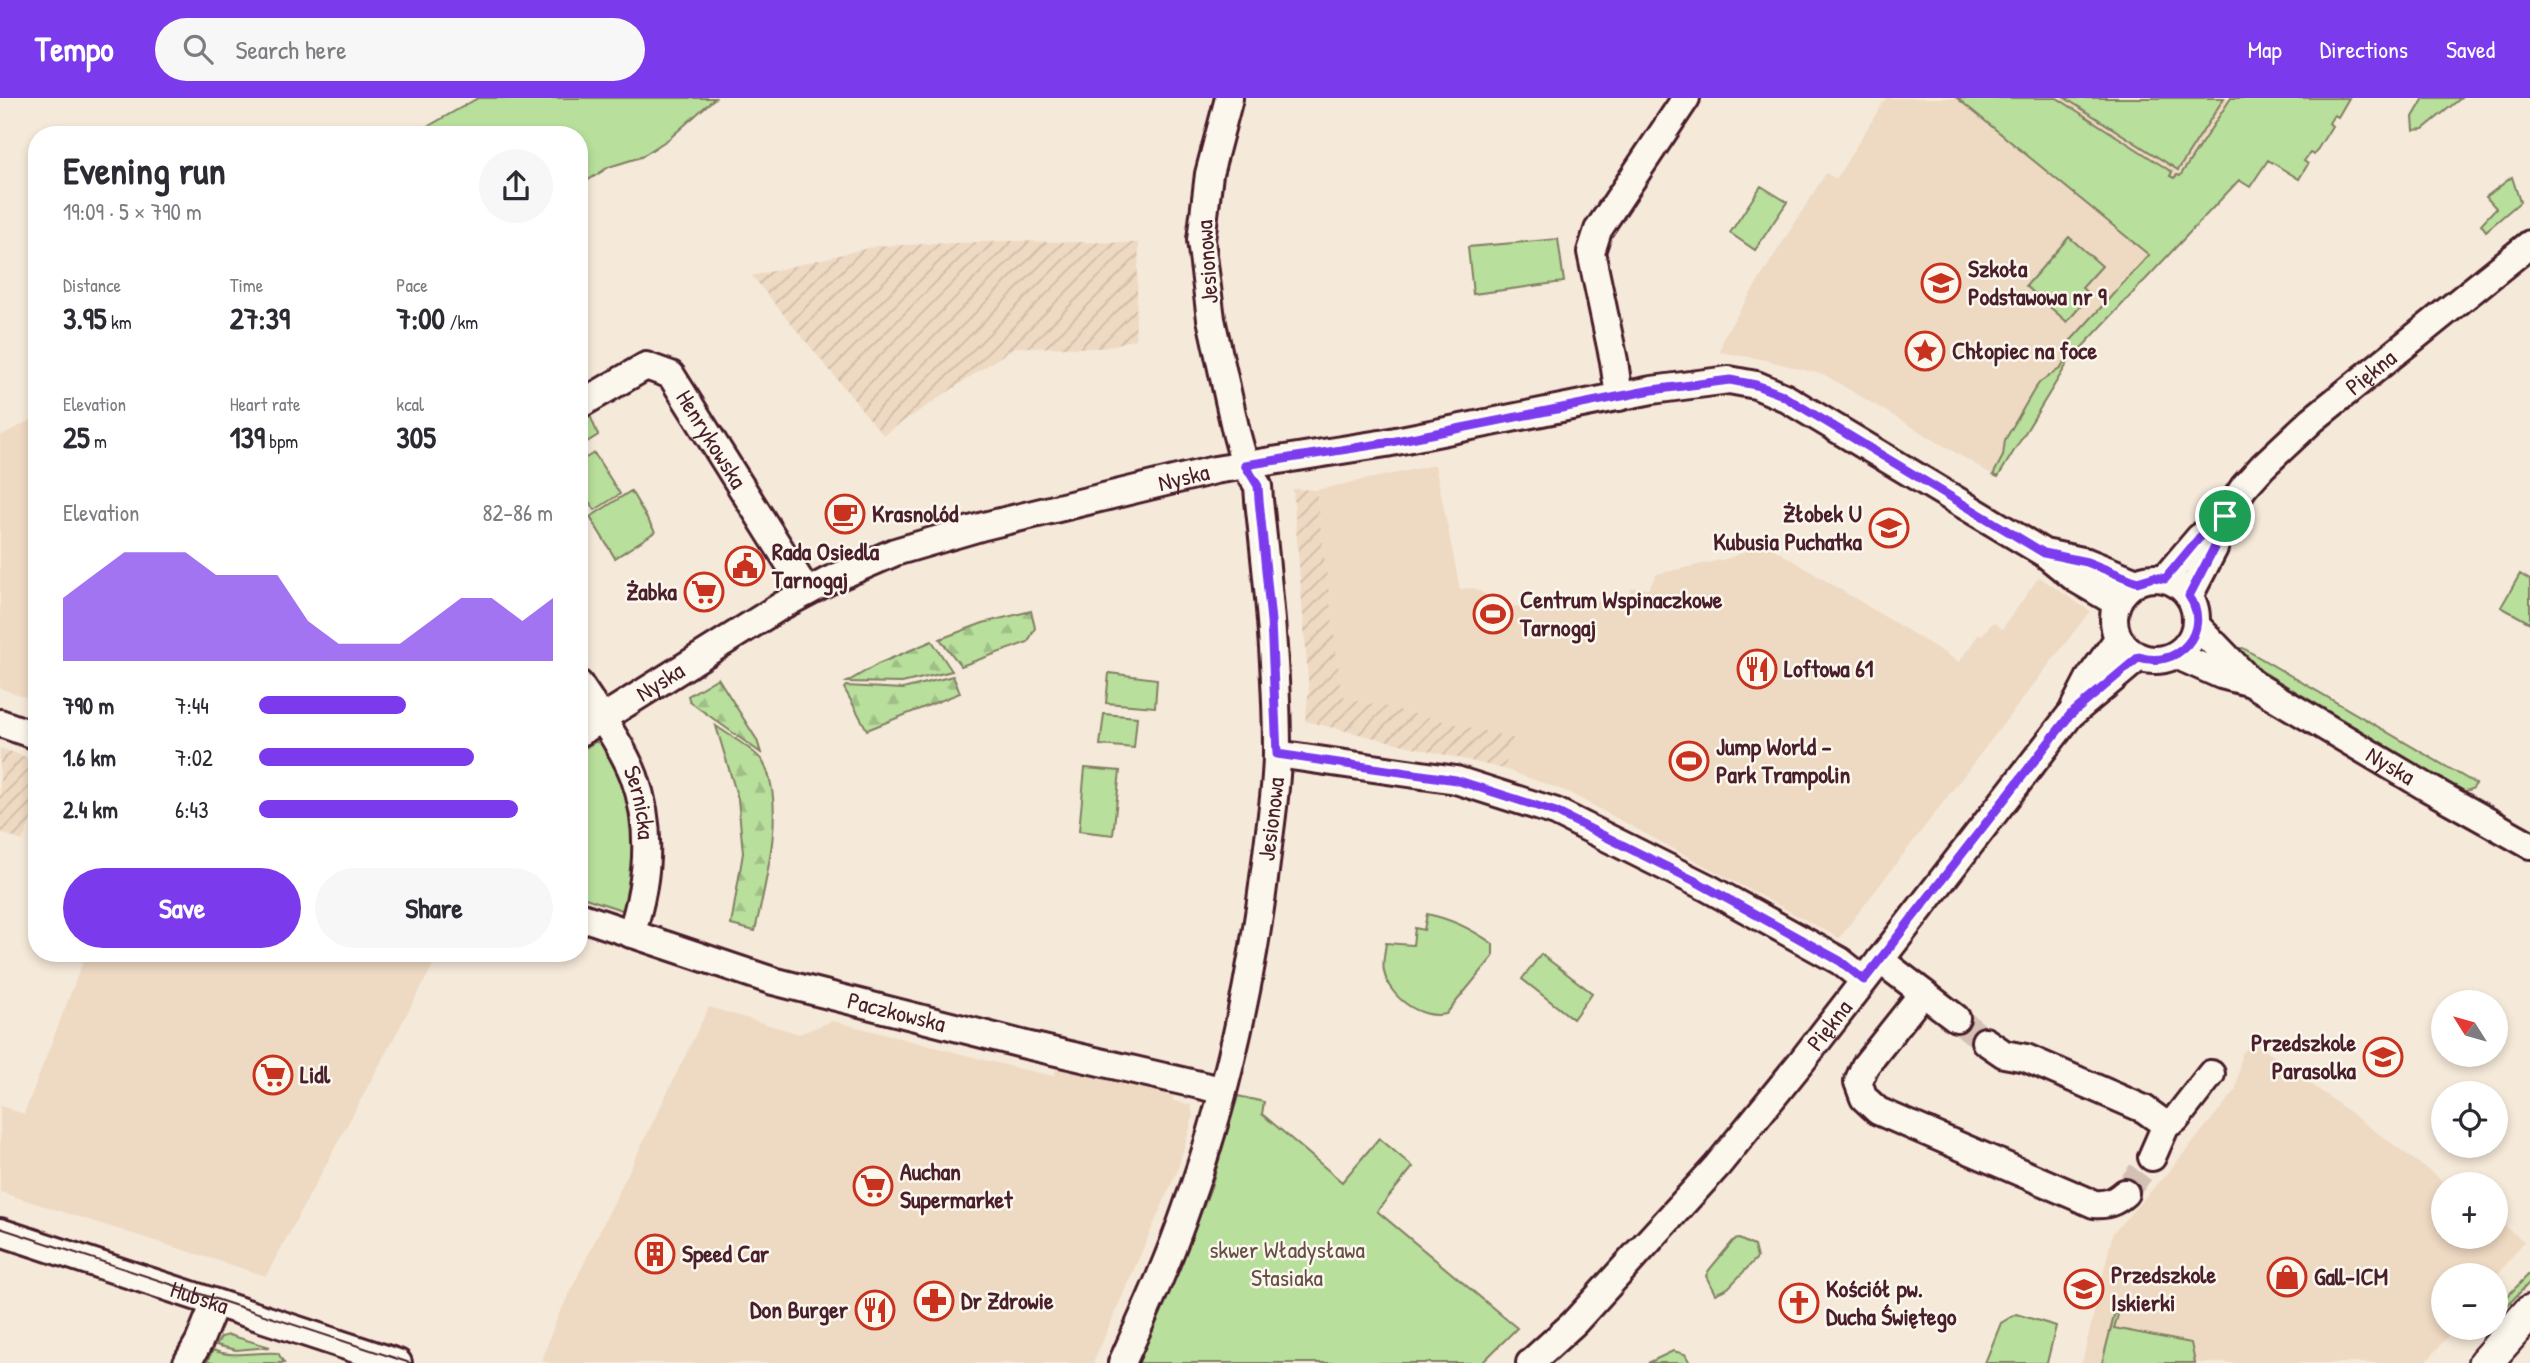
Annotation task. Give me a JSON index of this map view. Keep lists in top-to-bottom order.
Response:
{
  "streets": {
    "street": [
      "Jesionowa",
      "Piękna",
      "Henrykowska",
      "Nyska",
      "Sernicka",
      "Paczkowska",
      "Hubska"
    ]
  },
  "crossings": [
    ["Jesionowa", "Nyska"],
    ["Jesionowa", "Paczkowska"],
    ["Piękna", "Nyska"],
    ["Henrykowska", "Nyska"],
    ["Nyska", "Sernicka"],
    ["Sernicka", "Paczkowska"]
  ],
  "parks": ["skwer Władysława Stasiaka"],
  "places": {
    "school or university": [
      "Szkoła Podstawowa nr 9",
      "Żłobek U Kubusia Puchatka",
      "Przedszkole Parasolka",
      "Przedszkole Iskierki"
    ],
    "place": ["Chłopiec na foce"],
    "cafe": ["Krasnolód"],
    "public building": ["Rada Osiedla Tarnogaj"],
    "supermarket": ["Żabka", "Lidl", "Auchan Supermarket"],
    "sports": ["Centrum Wspinaczkowe Tarnogaj", "Jump World – Park Trampolin"],
    "restaurant": ["Loftowa 61", "Don Burger"],
    "building": ["Speed Car"],
    "shop": ["Gall-ICM"],
    "pharmacy": ["Dr Zdrowie"],
    "church": ["Kościół pw. Ducha Świętego"]
  },
  "north": "top left",
  "page": {
    "header": "Tempo",
    "search": "Search here",
    "nav": ["Map", "Directions", "Saved"],
    "heading": ["Evening run", "19:09 · 5 × 790 m"],
    "stats": [
      ["Distance", "3.95 km"],
      ["Time", "27:39"],
      ["Pace", "7:00 /km"],
      ["Elevation", "25 m"],
      ["Heart rate", "139 bpm"],
      ["kcal", "305"]
    ],
    "chart": ["Elevation", "82–86 m"],
    "list": [
      {
        "name": "790 m",
        "note": "7:44"
      },
      {
        "name": "1.6 km",
        "note": "7:02"
      },
      {
        "name": "2.4 km",
        "note": "6:43"
      }
    ],
    "buttons": ["Save", "Share"],
    "map_buttons": ["+", "−"]
  }
}
